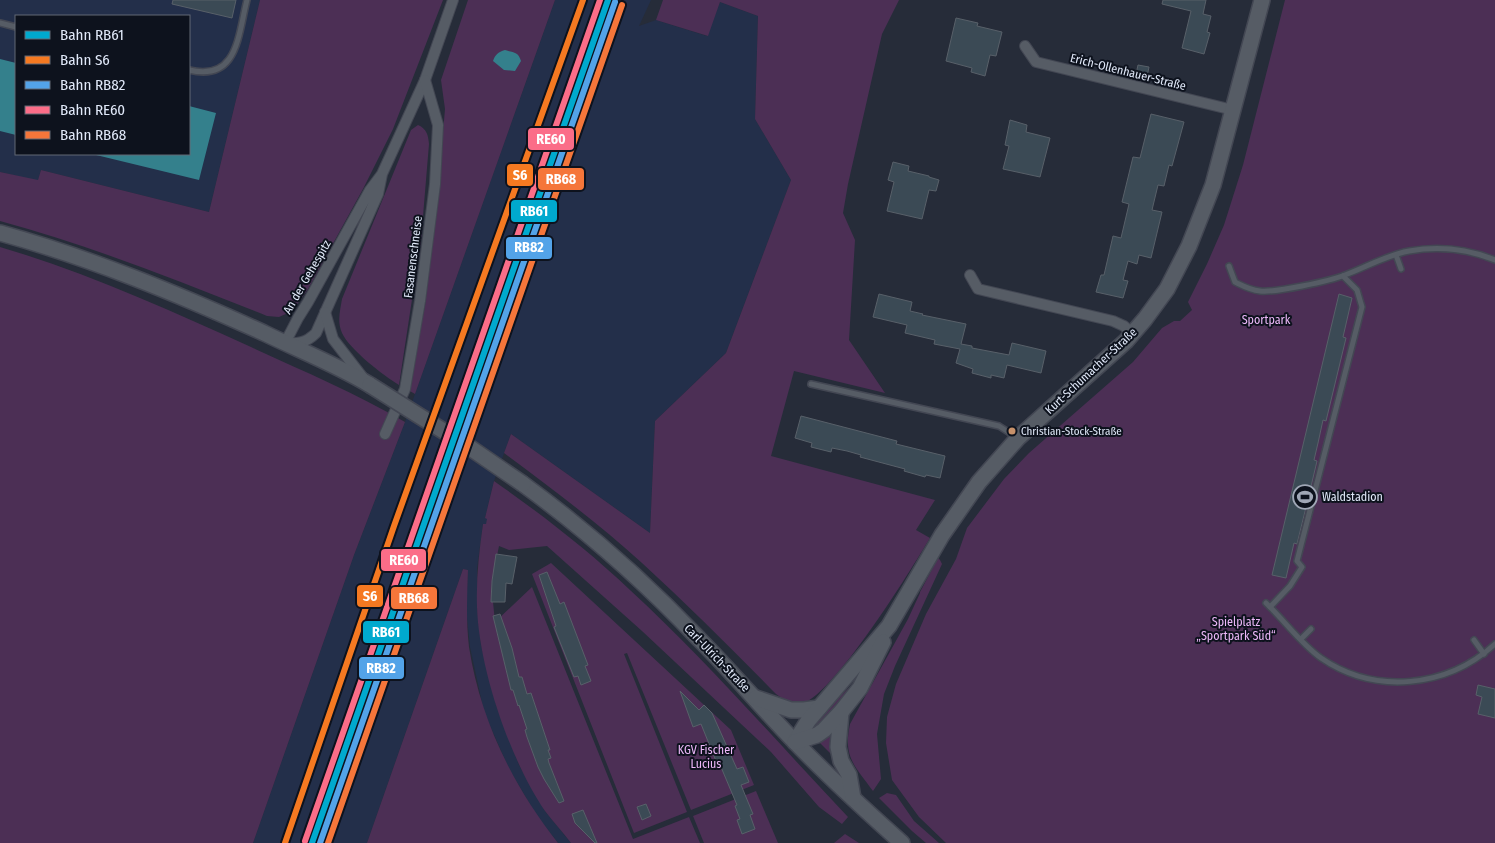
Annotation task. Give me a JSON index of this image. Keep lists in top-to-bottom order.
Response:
{
  "streets": {
    "street": [
      "Erich-Ollenhauer-Straße",
      "Fasanenschneise",
      "An der Gehespitz",
      "Kurt-Schumacher-Straße",
      "Carl-Ulrich-Straße"
    ]
  },
  "crossings": [
    ["Erich-Ollenhauer-Straße", "Kurt-Schumacher-Straße"],
    ["Fasanenschneise", "An der Gehespitz"],
    ["An der Gehespitz", "Carl-Ulrich-Straße"],
    ["Kurt-Schumacher-Straße", "Carl-Ulrich-Straße"]
  ],
  "parks": ["Sportpark", "Spielplatz „Sportpark Süd“", "KGV Fischer Lucius"],
  "places": {
    "other": ["Christian-Stock-Straße"],
    "sports": ["Waldstadion"]
  },
  "lines": [
    "rail line RB61",
    "rail line S6",
    "rail line RE60",
    "rail line RB82",
    "rail line RB68"
  ],
  "legend": [
    "Bahn RB61",
    "Bahn S6",
    "Bahn RB82",
    "Bahn RE60",
    "Bahn RB68"
  ]
}
